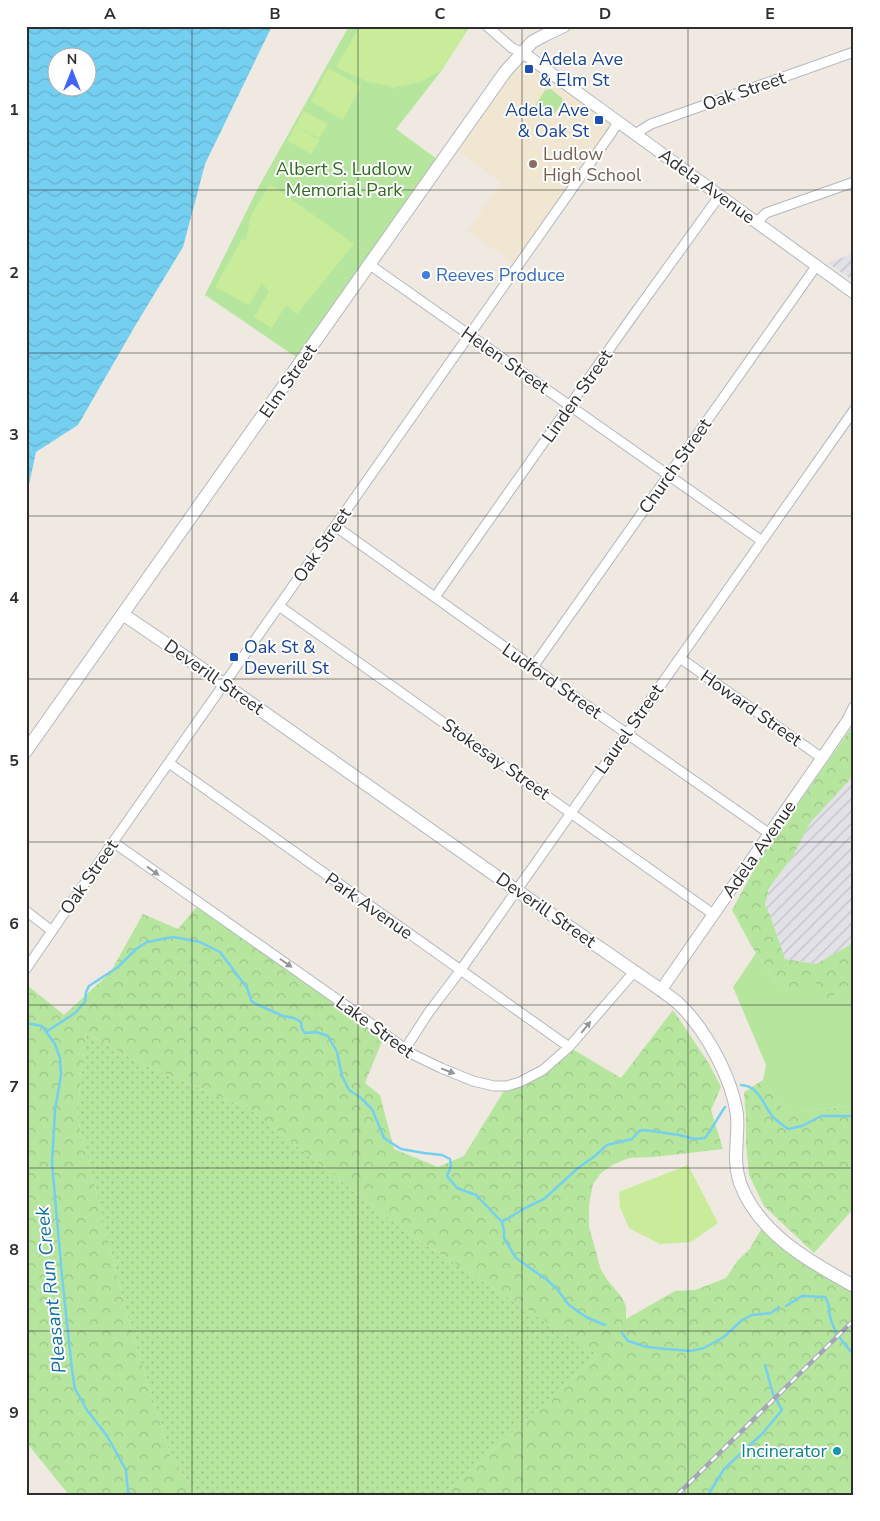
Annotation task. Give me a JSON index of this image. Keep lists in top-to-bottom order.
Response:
{
  "streets": {
    "main road": ["Elm Street", "Deverill Street"],
    "street": [
      "Oak Street",
      "Adela Avenue",
      "Helen Street",
      "Linden Street",
      "Church Street",
      "Ludford Street",
      "Howard Street",
      "Laurel Street",
      "Stokesay Street",
      "Park Avenue",
      "Lake Street"
    ]
  },
  "crossings": [
    ["Oak Street", "Adela Avenue"],
    ["Oak Street", "Helen Street"],
    ["Oak Street", "Deverill Street"],
    ["Oak Street", "Ludford Street"],
    ["Oak Street", "Stokesay Street"],
    ["Oak Street", "Park Avenue"],
    ["Oak Street", "Lake Street"],
    ["Adela Avenue", "Elm Street"],
    ["Adela Avenue", "Linden Street"],
    ["Adela Avenue", "Church Street"],
    ["Adela Avenue", "Deverill Street"],
    ["Adela Avenue", "Ludford Street"],
    ["Adela Avenue", "Howard Street"],
    ["Adela Avenue", "Stokesay Street"],
    ["Helen Street", "Elm Street"],
    ["Helen Street", "Linden Street"],
    ["Helen Street", "Church Street"],
    ["Helen Street", "Laurel Street"],
    ["Elm Street", "Deverill Street"],
    ["Linden Street", "Ludford Street"],
    ["Church Street", "Ludford Street"],
    ["Deverill Street", "Laurel Street"],
    ["Deverill Street", "Lake Street"],
    ["Ludford Street", "Laurel Street"],
    ["Howard Street", "Laurel Street"],
    ["Laurel Street", "Stokesay Street"],
    ["Laurel Street", "Park Avenue"],
    ["Laurel Street", "Lake Street"],
    ["Park Avenue", "Lake Street"]
  ],
  "one_way": ["Lake Street"],
  "water": ["Pleasant Run Creek"],
  "parks": ["Albert S. Ludlow Memorial Park"],
  "places": {
    "transit": ["Adela Ave & Elm St", "Adela Ave & Oak St", "Oak St & Deverill St"],
    "other": ["Ludlow High School", "Reeves Produce", "Incinerator"]
  },
  "north": "top",
  "grid": {
    "columns": [
      "A",
      "B",
      "C",
      "D",
      "E"
    ],
    "rows": [
      "1",
      "2",
      "3",
      "4",
      "5",
      "6",
      "7",
      "8",
      "9"
    ]
  }
}
